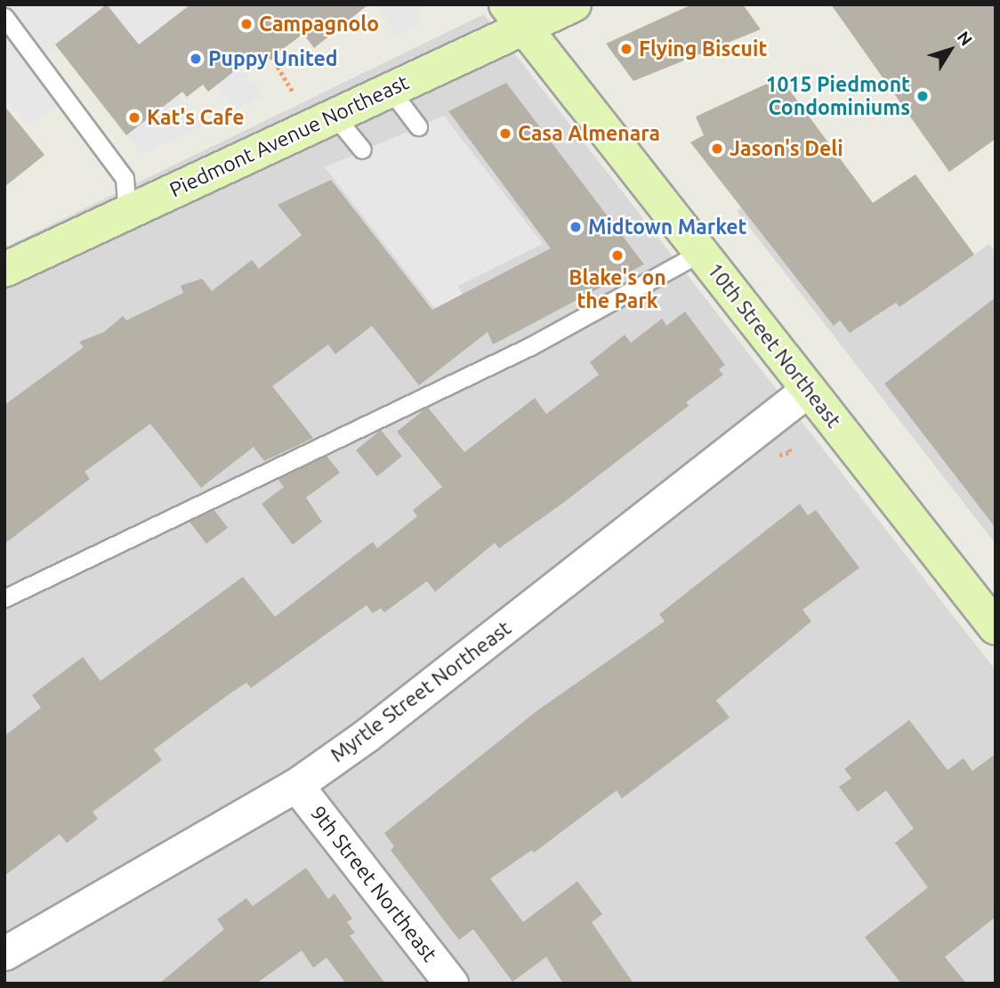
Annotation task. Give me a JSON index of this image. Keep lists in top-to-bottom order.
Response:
{
  "streets": {
    "main road": ["Piedmont Avenue Northeast", "10th Street Northeast"],
    "street": ["Myrtle Street Northeast", "9th Street Northeast"]
  },
  "crossings": [
    ["Piedmont Avenue Northeast", "10th Street Northeast"],
    ["10th Street Northeast", "Myrtle Street Northeast"],
    ["Myrtle Street Northeast", "9th Street Northeast"]
  ],
  "places": [
    "Campagnolo",
    "Flying Biscuit",
    "Puppy United",
    "1015 Piedmont Condominiums",
    "Kat's Cafe",
    "Casa Almenara",
    "Jason's Deli",
    "Midtown Market",
    "Blake's on the Park"
  ],
  "north": "top right"
}
